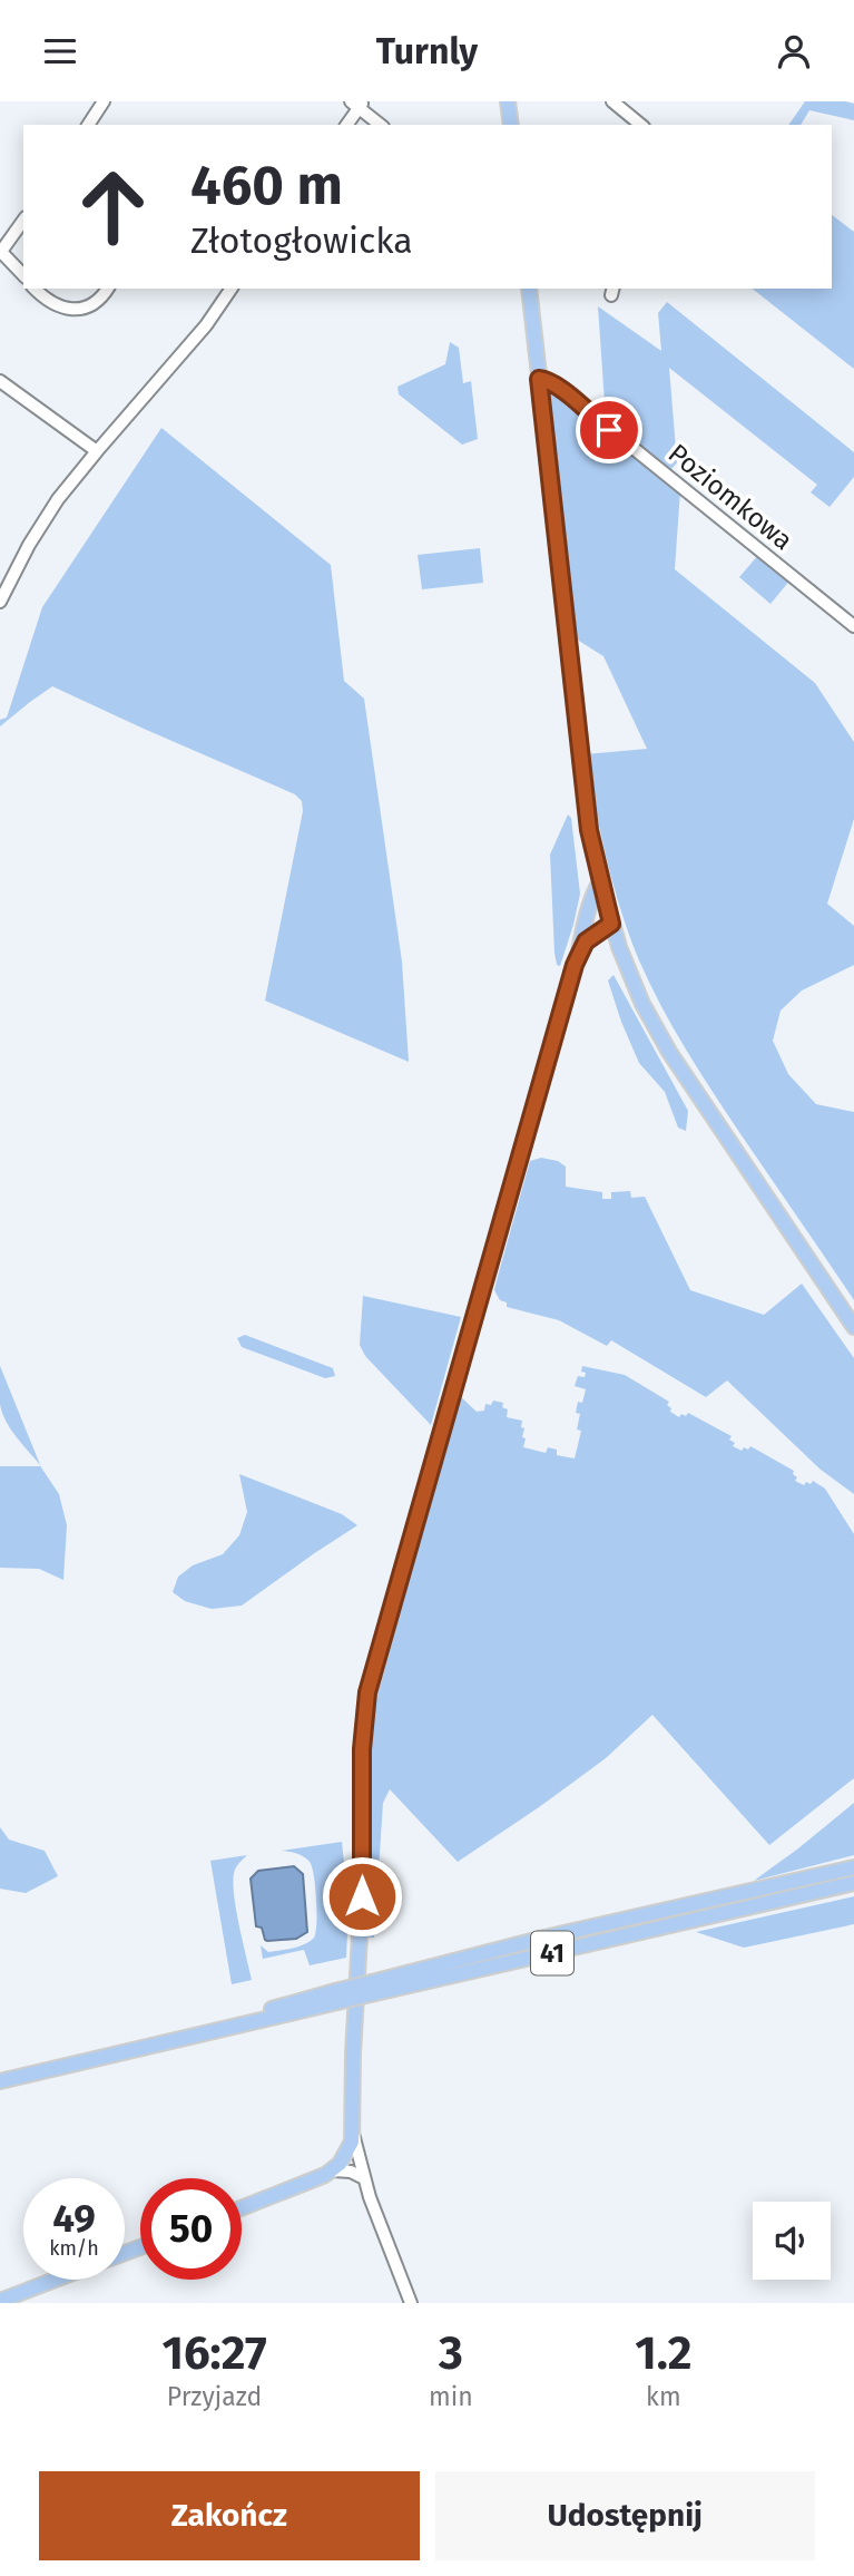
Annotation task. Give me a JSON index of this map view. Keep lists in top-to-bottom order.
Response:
{
  "streets": {
    "main road": ["41"],
    "street": ["Poziomkowa"]
  },
  "page": {
    "header": "Turnly",
    "turn": ["460 m", "Złotogłowicka"],
    "speed": "49 km/h",
    "limit": "50",
    "eta": [
      "16:27",
      "Przyjazd",
      "3",
      "min",
      "1.2",
      "km"
    ],
    "buttons": ["Zakończ", "Udostępnij"]
  }
}
